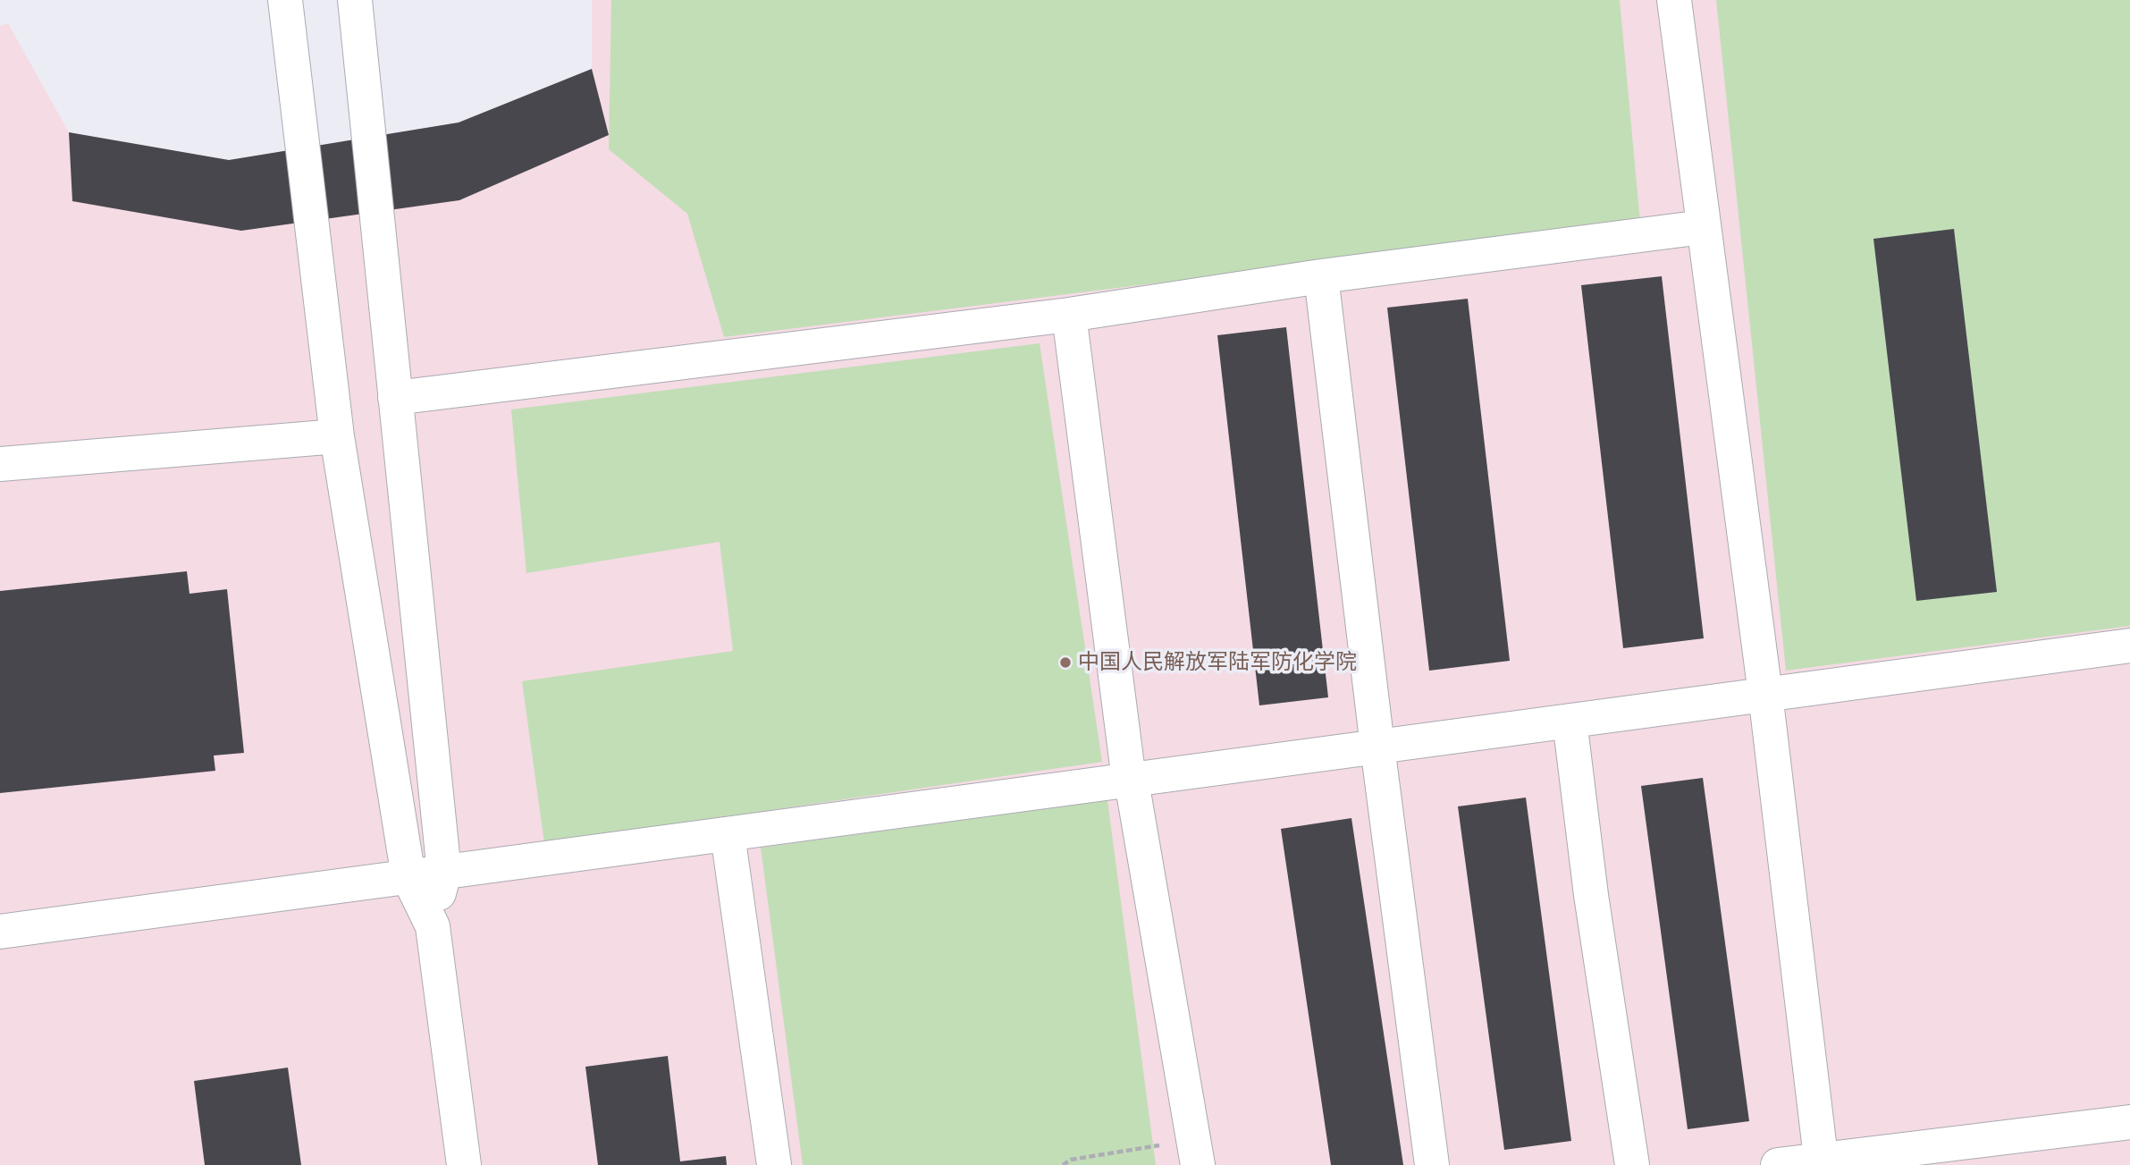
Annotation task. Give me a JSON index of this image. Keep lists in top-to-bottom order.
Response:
{
  "places": ["中国人民解放军陆军防化学院"]
}
